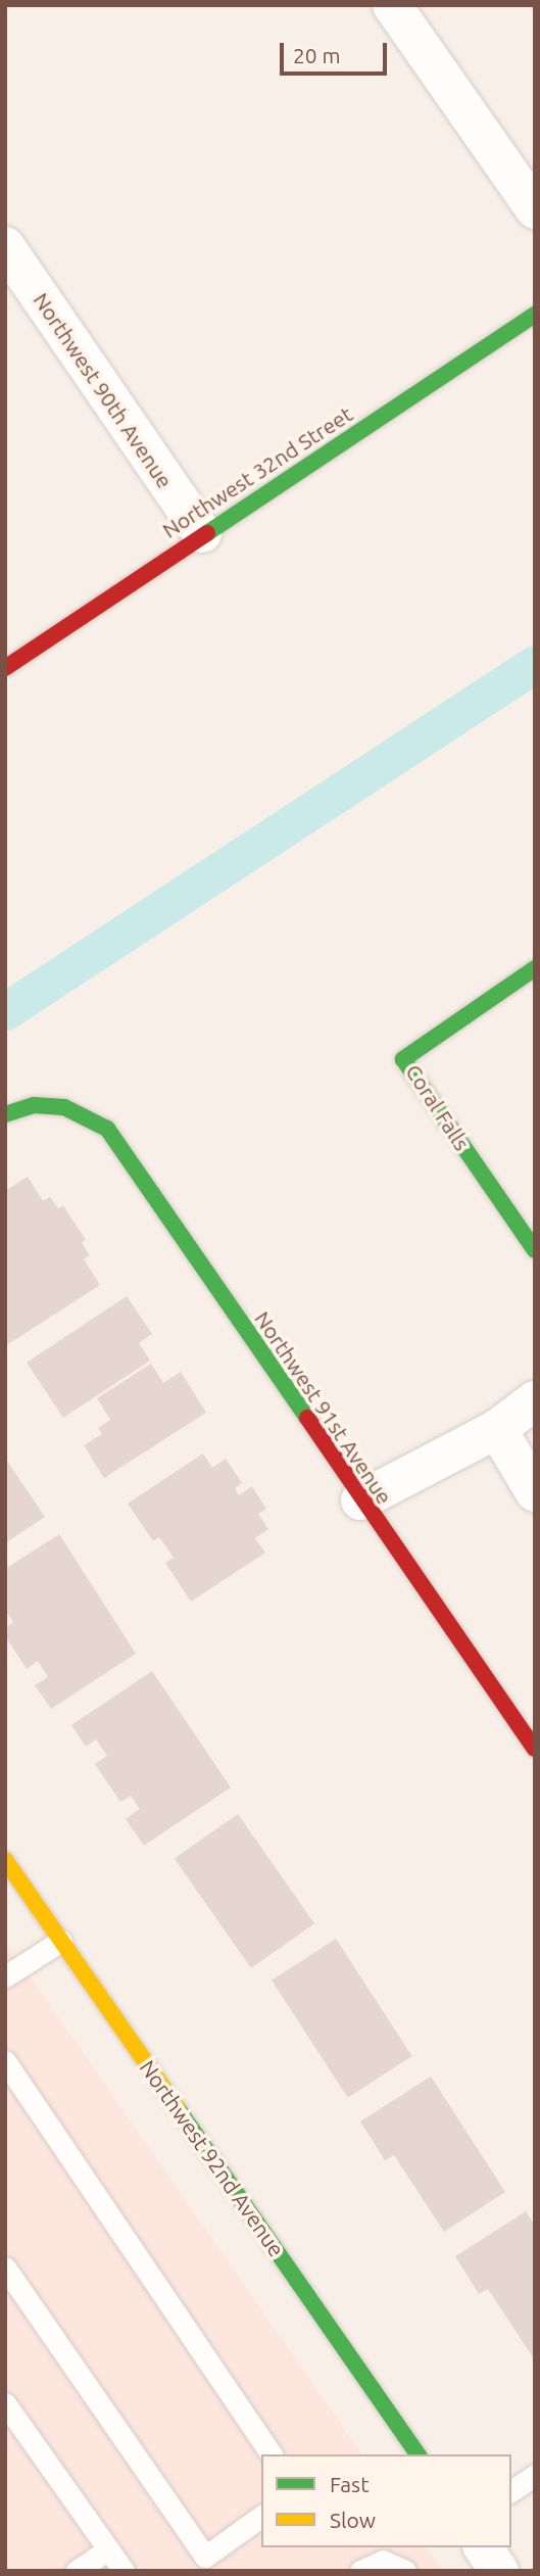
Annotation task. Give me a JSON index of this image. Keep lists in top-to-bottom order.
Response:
{
  "streets": {
    "street": [
      "Northwest 90th Avenue",
      "Northwest 32nd Street",
      "Coral Falls",
      "Northwest 91st Avenue",
      "Northwest 92nd Avenue"
    ]
  },
  "crossings": [
    ["Northwest 90th Avenue", "Northwest 32nd Street"]
  ],
  "legend": ["Fast", "Slow"],
  "scale_bar": "20 m"
}
